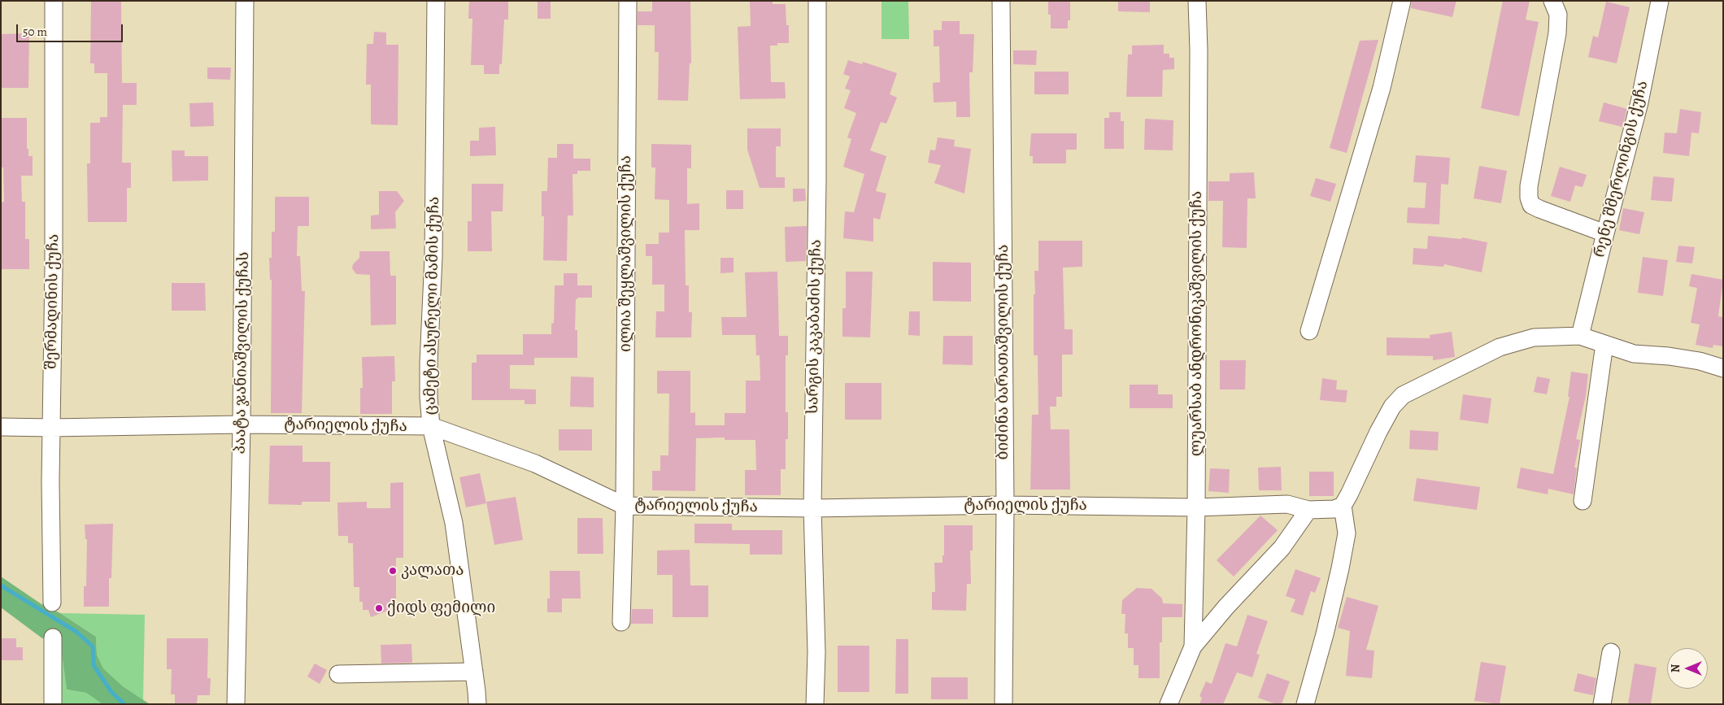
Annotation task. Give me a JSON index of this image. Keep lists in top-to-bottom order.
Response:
{
  "streets": {
    "street": [
      "რენე შმერლინგის ქუჩა",
      "ილია შეყლაშვილის ქუჩა",
      "შერმადინის ქუჩა",
      "ცამეტი ასურელი მამის ქუჩა",
      "ლუარსაბ ანდრონიკაშვილის ქუჩა",
      "სარგის კაკაბაძის ქუჩა",
      "ბიძინა ბარათაშვილის ქუჩა",
      "პაატა ჯანიაშვილის ქუჩას",
      "ტარიელის ქუჩა"
    ]
  },
  "crossings": [
    ["ილია შეყლაშვილის ქუჩა", "ტარიელის ქუჩა"],
    ["შერმადინის ქუჩა", "ტარიელის ქუჩა"],
    ["ცამეტი ასურელი მამის ქუჩა", "ტარიელის ქუჩა"],
    ["ლუარსაბ ანდრონიკაშვილის ქუჩა", "ტარიელის ქუჩა"],
    ["სარგის კაკაბაძის ქუჩა", "ტარიელის ქუჩა"],
    ["ბიძინა ბარათაშვილის ქუჩა", "ტარიელის ქუჩა"],
    ["პაატა ჯანიაშვილის ქუჩას", "ტარიელის ქუჩა"]
  ],
  "places": ["კალათა", "ქიდს ფემილი"],
  "scale_bar": "50 m",
  "north": "left"
}
